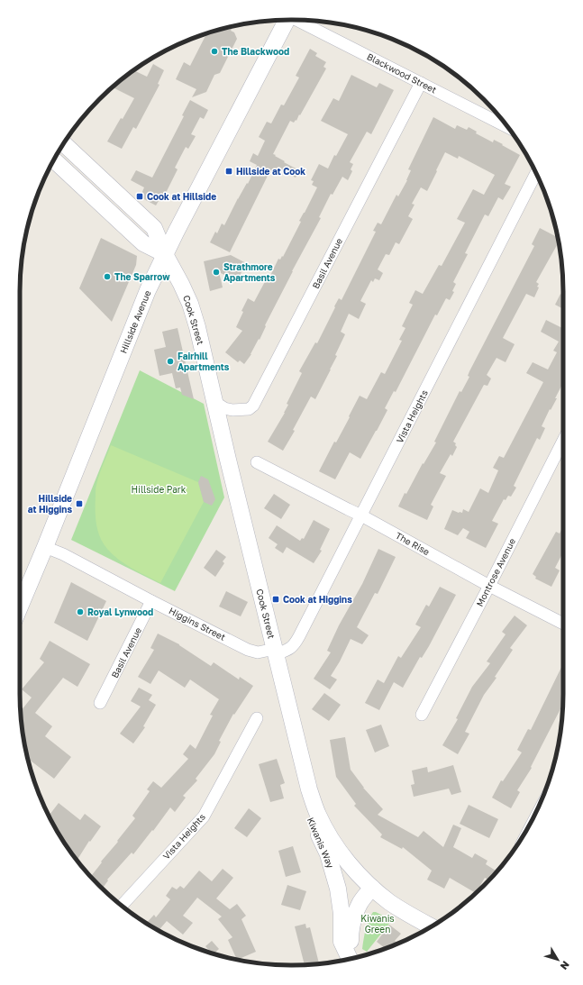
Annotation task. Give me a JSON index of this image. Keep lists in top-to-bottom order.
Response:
{
  "streets": {
    "main road": ["Cook Street", "Hillside Avenue", "Kiwanis Way"],
    "street": [
      "Blackwood Street",
      "Basil Avenue",
      "Vista Heights",
      "The Rise",
      "Montrose Avenue",
      "Higgins Street"
    ]
  },
  "crossings": [
    ["Blackwood Street", "Basil Avenue"],
    ["Basil Avenue", "Cook Street"],
    ["Basil Avenue", "Higgins Street"],
    ["Cook Street", "Hillside Avenue"],
    ["Cook Street", "Vista Heights"],
    ["Cook Street", "Higgins Street"],
    ["Cook Street", "Kiwanis Way"],
    ["Hillside Avenue", "Higgins Street"],
    ["Vista Heights", "The Rise"],
    ["Vista Heights", "Higgins Street"],
    ["The Rise", "Montrose Avenue"]
  ],
  "parks": ["Hillside Park", "Kiwanis Green"],
  "places": {
    "other": [
      "The Blackwood",
      "Strathmore Apartments",
      "The Sparrow",
      "Fairhill Apartments",
      "Royal Lynwood"
    ],
    "transit": [
      "Hillside at Cook",
      "Cook at Hillside",
      "Hillside at Higgins",
      "Cook at Higgins"
    ]
  },
  "north": "bottom right"
}
